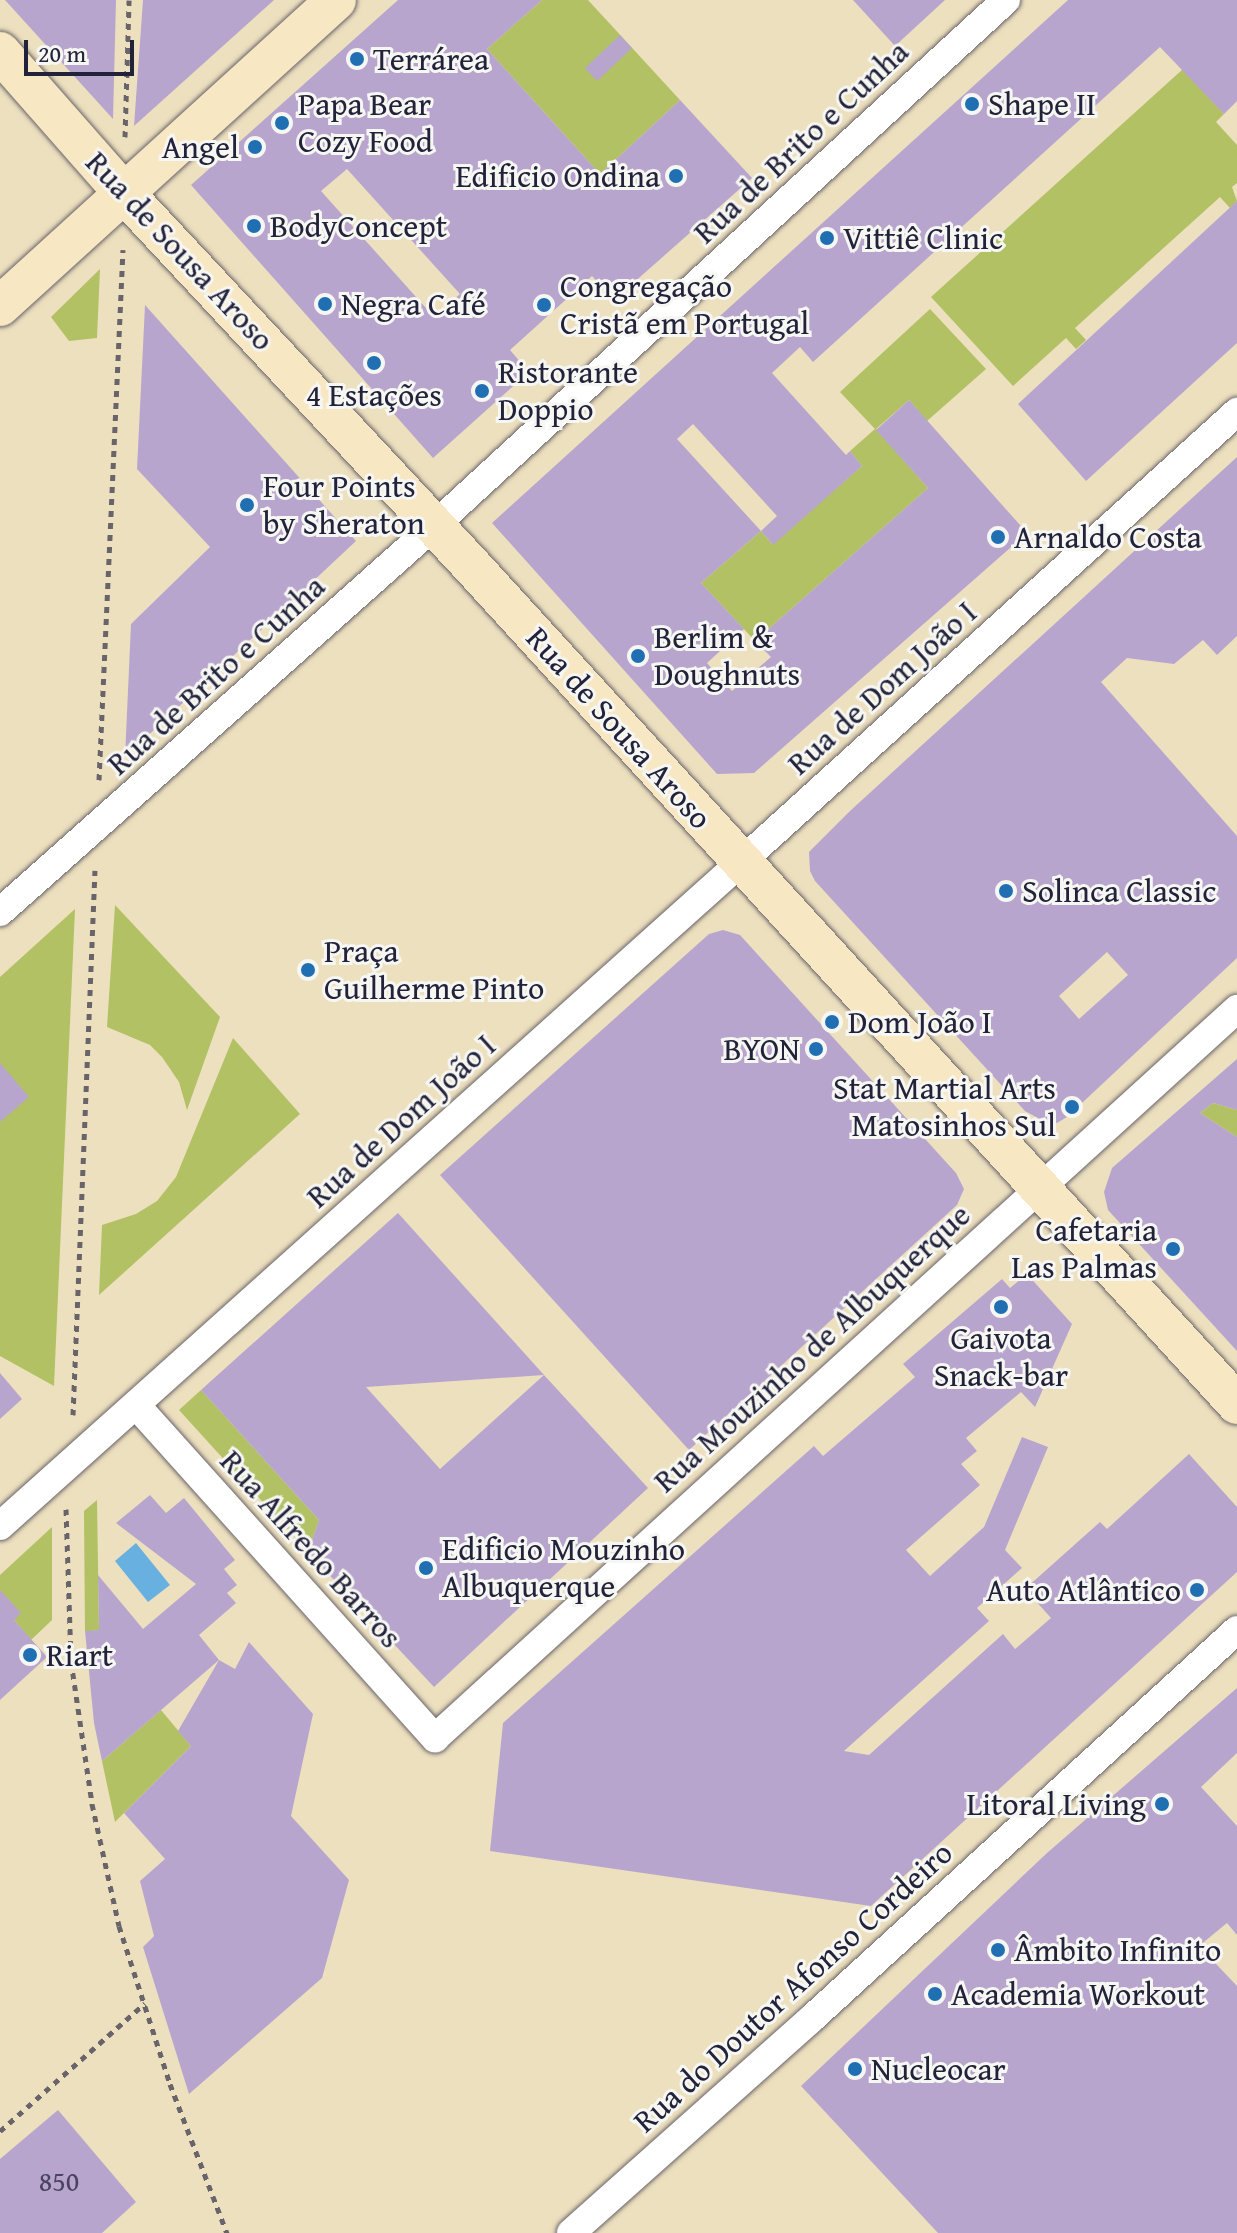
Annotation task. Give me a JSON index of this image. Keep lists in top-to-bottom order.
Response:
{
  "streets": {
    "street": [
      "Rua de Brito e Cunha",
      "Rua de Sousa Aroso",
      "Rua de Dom João I",
      "Rua Mouzinho de Albuquerque",
      "Rua Alfredo Barros",
      "Rua do Doutor Afonso Cordeiro"
    ]
  },
  "crossings": [
    ["Rua de Brito e Cunha", "Rua de Sousa Aroso"],
    ["Rua de Sousa Aroso", "Rua de Dom João I"],
    ["Rua de Sousa Aroso", "Rua Mouzinho de Albuquerque"],
    ["Rua de Dom João I", "Rua Alfredo Barros"],
    ["Rua Mouzinho de Albuquerque", "Rua Alfredo Barros"]
  ],
  "places": [
    "Terrárea",
    "Shape II",
    "Papa Bear Cozy Food",
    "Angel",
    "Edificio Ondina",
    "BodyConcept",
    "Vittiê Clinic",
    "Negra Café",
    "Congregação Cristã em Portugal",
    "4 Estações",
    "Ristorante Doppio",
    "Four Points by Sheraton",
    "Arnaldo Costa",
    "Berlim & Doughnuts",
    "Solinca Classic",
    "Praça Guilherme Pinto",
    "Dom João I",
    "BYON",
    "Stat Martial Arts Matosinhos Sul",
    "Cafetaria Las Palmas",
    "Gaivota Snack-bar",
    "Edificio Mouzinho Albuquerque",
    "Auto Atlântico",
    "Riart",
    "Litoral Living",
    "Âmbito Infinito",
    "Academia Workout",
    "Nucleocar"
  ],
  "house_numbers": ["850"],
  "scale_bar": "20 m"
}
